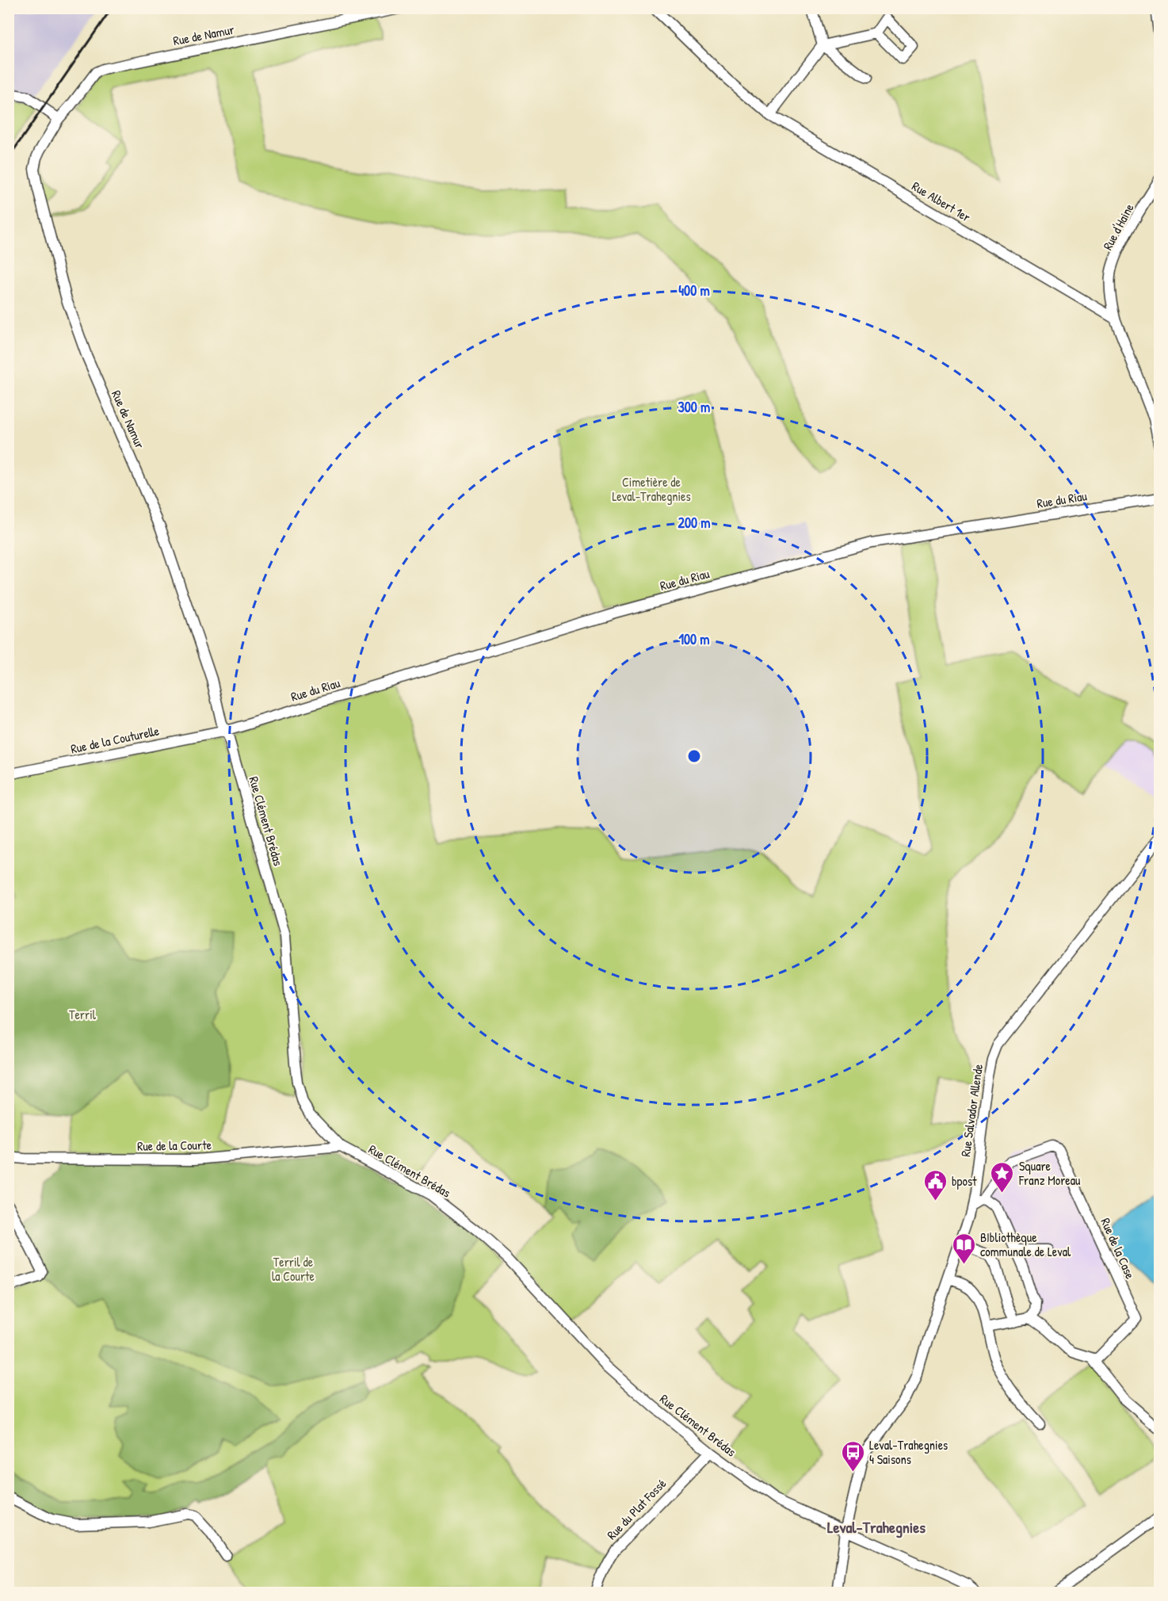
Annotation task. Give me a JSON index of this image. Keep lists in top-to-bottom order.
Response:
{
  "streets": {
    "street": [
      "Rue de Namur",
      "Rue Albert 1er",
      "Rue d'Haine",
      "Rue du Riau",
      "Rue de la Couturelle",
      "Rue Clément Brédas",
      "Rue Salvador Allende",
      "Rue de la Courte",
      "Rue de la Case",
      "Rue du Plat Fossé"
    ]
  },
  "crossings": [
    ["Rue de Namur", "Rue du Riau"],
    ["Rue de Namur", "Rue de la Couturelle"],
    ["Rue de Namur", "Rue Clément Brédas"],
    ["Rue Albert 1er", "Rue d'Haine"],
    ["Rue du Riau", "Rue de la Couturelle"],
    ["Rue du Riau", "Rue Clément Brédas"],
    ["Rue de la Couturelle", "Rue Clément Brédas"],
    ["Rue Clément Brédas", "Rue Salvador Allende"],
    ["Rue Clément Brédas", "Rue de la Courte"],
    ["Rue Clément Brédas", "Rue du Plat Fossé"],
    ["Rue Salvador Allende", "Rue de la Case"]
  ],
  "districts": ["Leval-Trahegnies"],
  "parks": ["Cimetière de Leval-Trahegnies", "Terril", "Terril de la Courte"],
  "places": {
    "place": ["Square Franz Moreau"],
    "public building": ["bpost"],
    "library": ["BIbliothèque communale de Leval"],
    "bus stop": ["Leval-Trahegnies 4 Saisons"]
  },
  "rings": [
    "400 m",
    "300 m",
    "200 m",
    "100 m"
  ]
}
